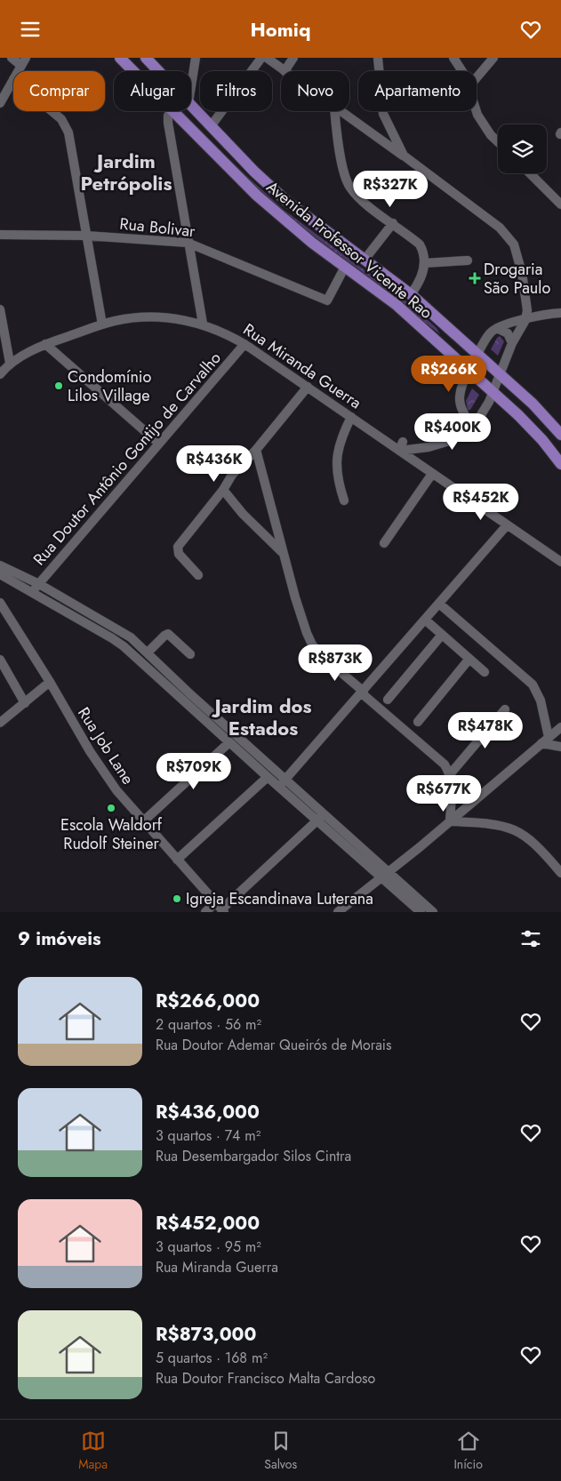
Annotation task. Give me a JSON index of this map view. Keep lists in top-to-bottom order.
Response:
{
  "streets": {
    "main road": ["Avenida Professor Vicente Rao"],
    "street": [
      "Rua Bolivar",
      "Rua Miranda Guerra",
      "Rua Doutor Antônio Gontijo de Carvalho",
      "Rua Job Lane"
    ]
  },
  "crossings": [
    ["Rua Bolivar", "Avenida Professor Vicente Rao"],
    ["Rua Miranda Guerra", "Rua Doutor Antônio Gontijo de Carvalho"]
  ],
  "districts": ["Jardim Petrópolis", "Jardim dos Estados"],
  "places": {
    "health": ["Drogaria São Paulo"],
    "other": ["Condomínio Lilos Village", "Escola Waldorf Rudolf Steiner", "Igreja Escandinava Luterana"]
  },
  "page": {
    "header": "Homiq",
    "chip": [
      "Comprar",
      "Alugar",
      "Filtros",
      "Novo",
      "Apartamento"
    ],
    "price": [
      "R$327K",
      "R$266K",
      "R$400K",
      "R$436K",
      "R$452K",
      "R$873K",
      "R$478K",
      "R$709K",
      "R$677K"
    ],
    "heading": "9 imóveis",
    "list": [
      {
        "name": "R$266,000",
        "note": "2 quartos · 56 m² · Rua Doutor Ademar Queirós de Morais"
      },
      {
        "name": "R$436,000",
        "note": "3 quartos · 74 m² · Rua Desembargador Silos Cintra"
      },
      {
        "name": "R$452,000",
        "note": "3 quartos · 95 m² · Rua Miranda Guerra"
      },
      {
        "name": "R$873,000",
        "note": "5 quartos · 168 m² · Rua Doutor Francisco Malta Cardoso"
      }
    ],
    "tabs": ["Mapa", "Salvos", "Início"]
  }
}
